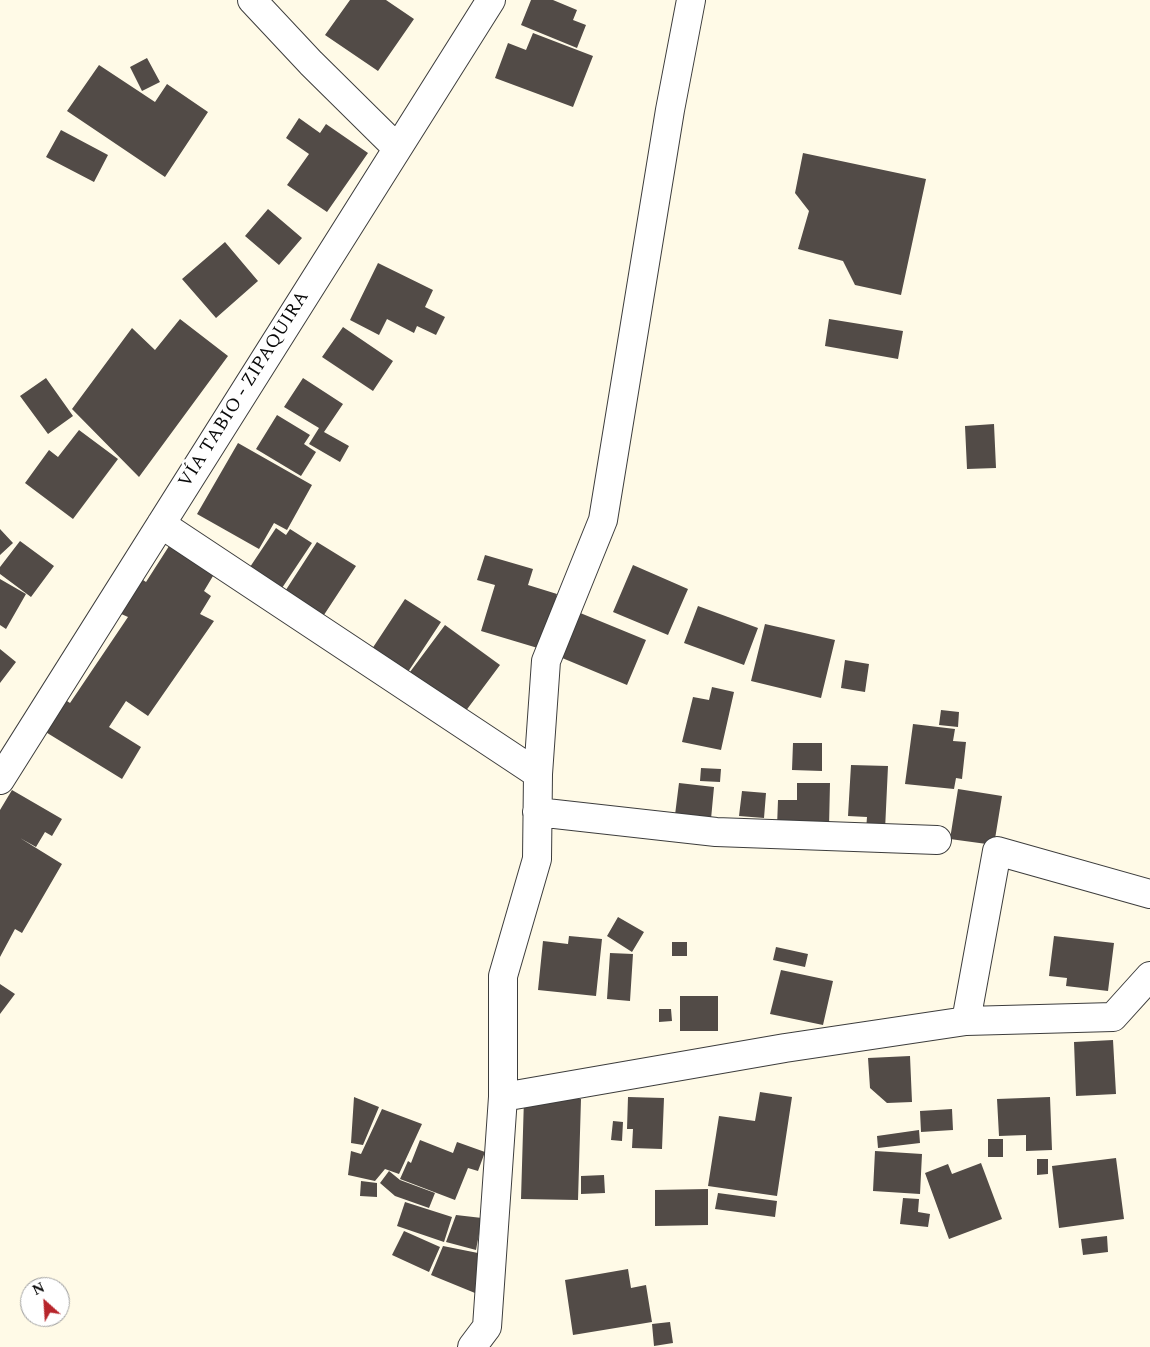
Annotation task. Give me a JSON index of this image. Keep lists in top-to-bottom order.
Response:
{
  "streets": {
    "street": ["VÍA TABIO - ZIPAQUIRA"]
  },
  "north": "top left"
}
